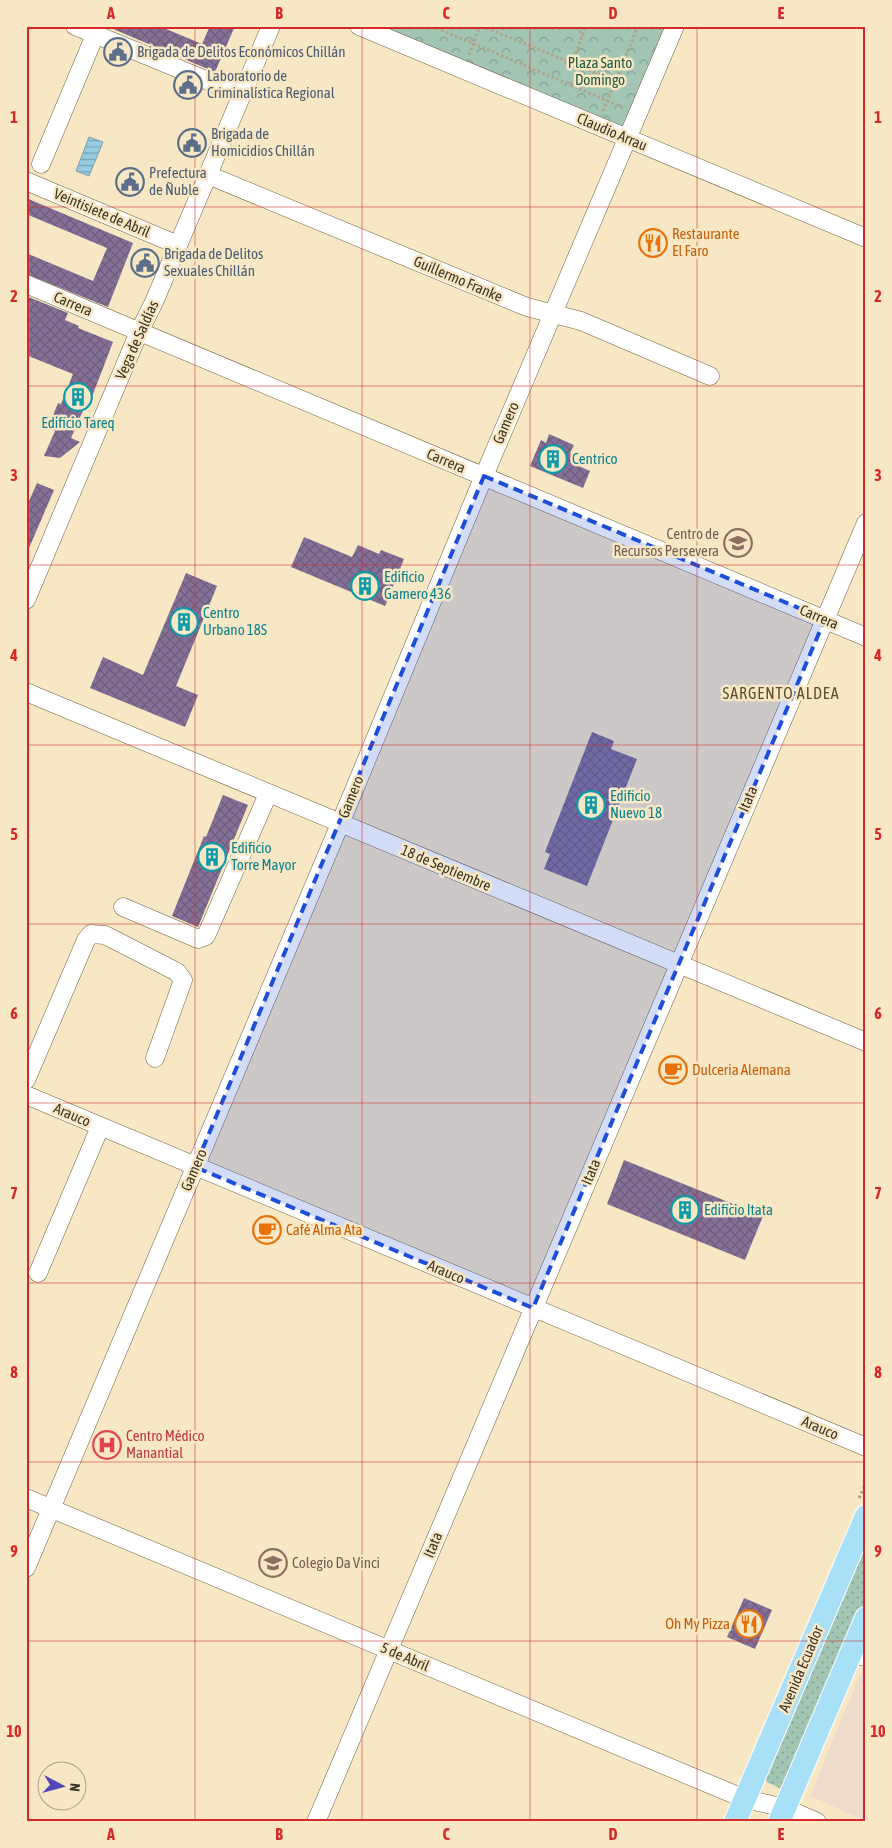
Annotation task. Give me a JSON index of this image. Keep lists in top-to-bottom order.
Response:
{
  "streets": {
    "main road": ["Avenida Ecuador"],
    "street": [
      "Claudio Arrau",
      "Veintisiete de Abril",
      "Guillermo Franke",
      "Carrera",
      "Vega de Saldías",
      "Gamero",
      "Itata",
      "18 de Septiembre",
      "Arauco",
      "5 de Abril"
    ]
  },
  "crossings": [
    ["Claudio Arrau", "Gamero"],
    ["Veintisiete de Abril", "Vega de Saldías"],
    ["Guillermo Franke", "Vega de Saldías"],
    ["Guillermo Franke", "Gamero"],
    ["Carrera", "Vega de Saldías"],
    ["Carrera", "Gamero"],
    ["Carrera", "Itata"],
    ["Gamero", "18 de Septiembre"],
    ["Gamero", "Arauco"],
    ["Gamero", "5 de Abril"],
    ["Itata", "18 de Septiembre"],
    ["Itata", "Arauco"],
    ["Itata", "5 de Abril"],
    ["5 de Abril", "Avenida Ecuador"]
  ],
  "districts": ["SARGENTO ALDEA"],
  "parks": ["Plaza Santo Domingo"],
  "places": {
    "public building": [
      "Brigada de Delitos Económicos Chillán",
      "Laboratorio de Criminalística Regional",
      "Brigada de Homicidios Chillán",
      "Prefectura de Ñuble",
      "Brigada de Delitos Sexuales Chillán"
    ],
    "restaurant": ["Restaurante El Faro", "Oh My Pizza"],
    "building": [
      "Edificio Tareq",
      "Centrico",
      "Edificio Gamero 436",
      "Centro Urbano 18S",
      "Edificio Nuevo 18",
      "Edificio Torre Mayor",
      "Edificio Itata"
    ],
    "school or university": ["Centro de Recursos Persevera", "Colegio Da Vinci"],
    "cafe": ["Dulceria Alemana", "Café Alma Ata"],
    "hospital": ["Centro Médico Manantial"]
  },
  "north": "right",
  "grid": {
    "columns": [
      "A",
      "B",
      "C",
      "D",
      "E"
    ],
    "rows": [
      "1",
      "2",
      "3",
      "4",
      "5",
      "6",
      "7",
      "8",
      "9",
      "10"
    ]
  }
}
